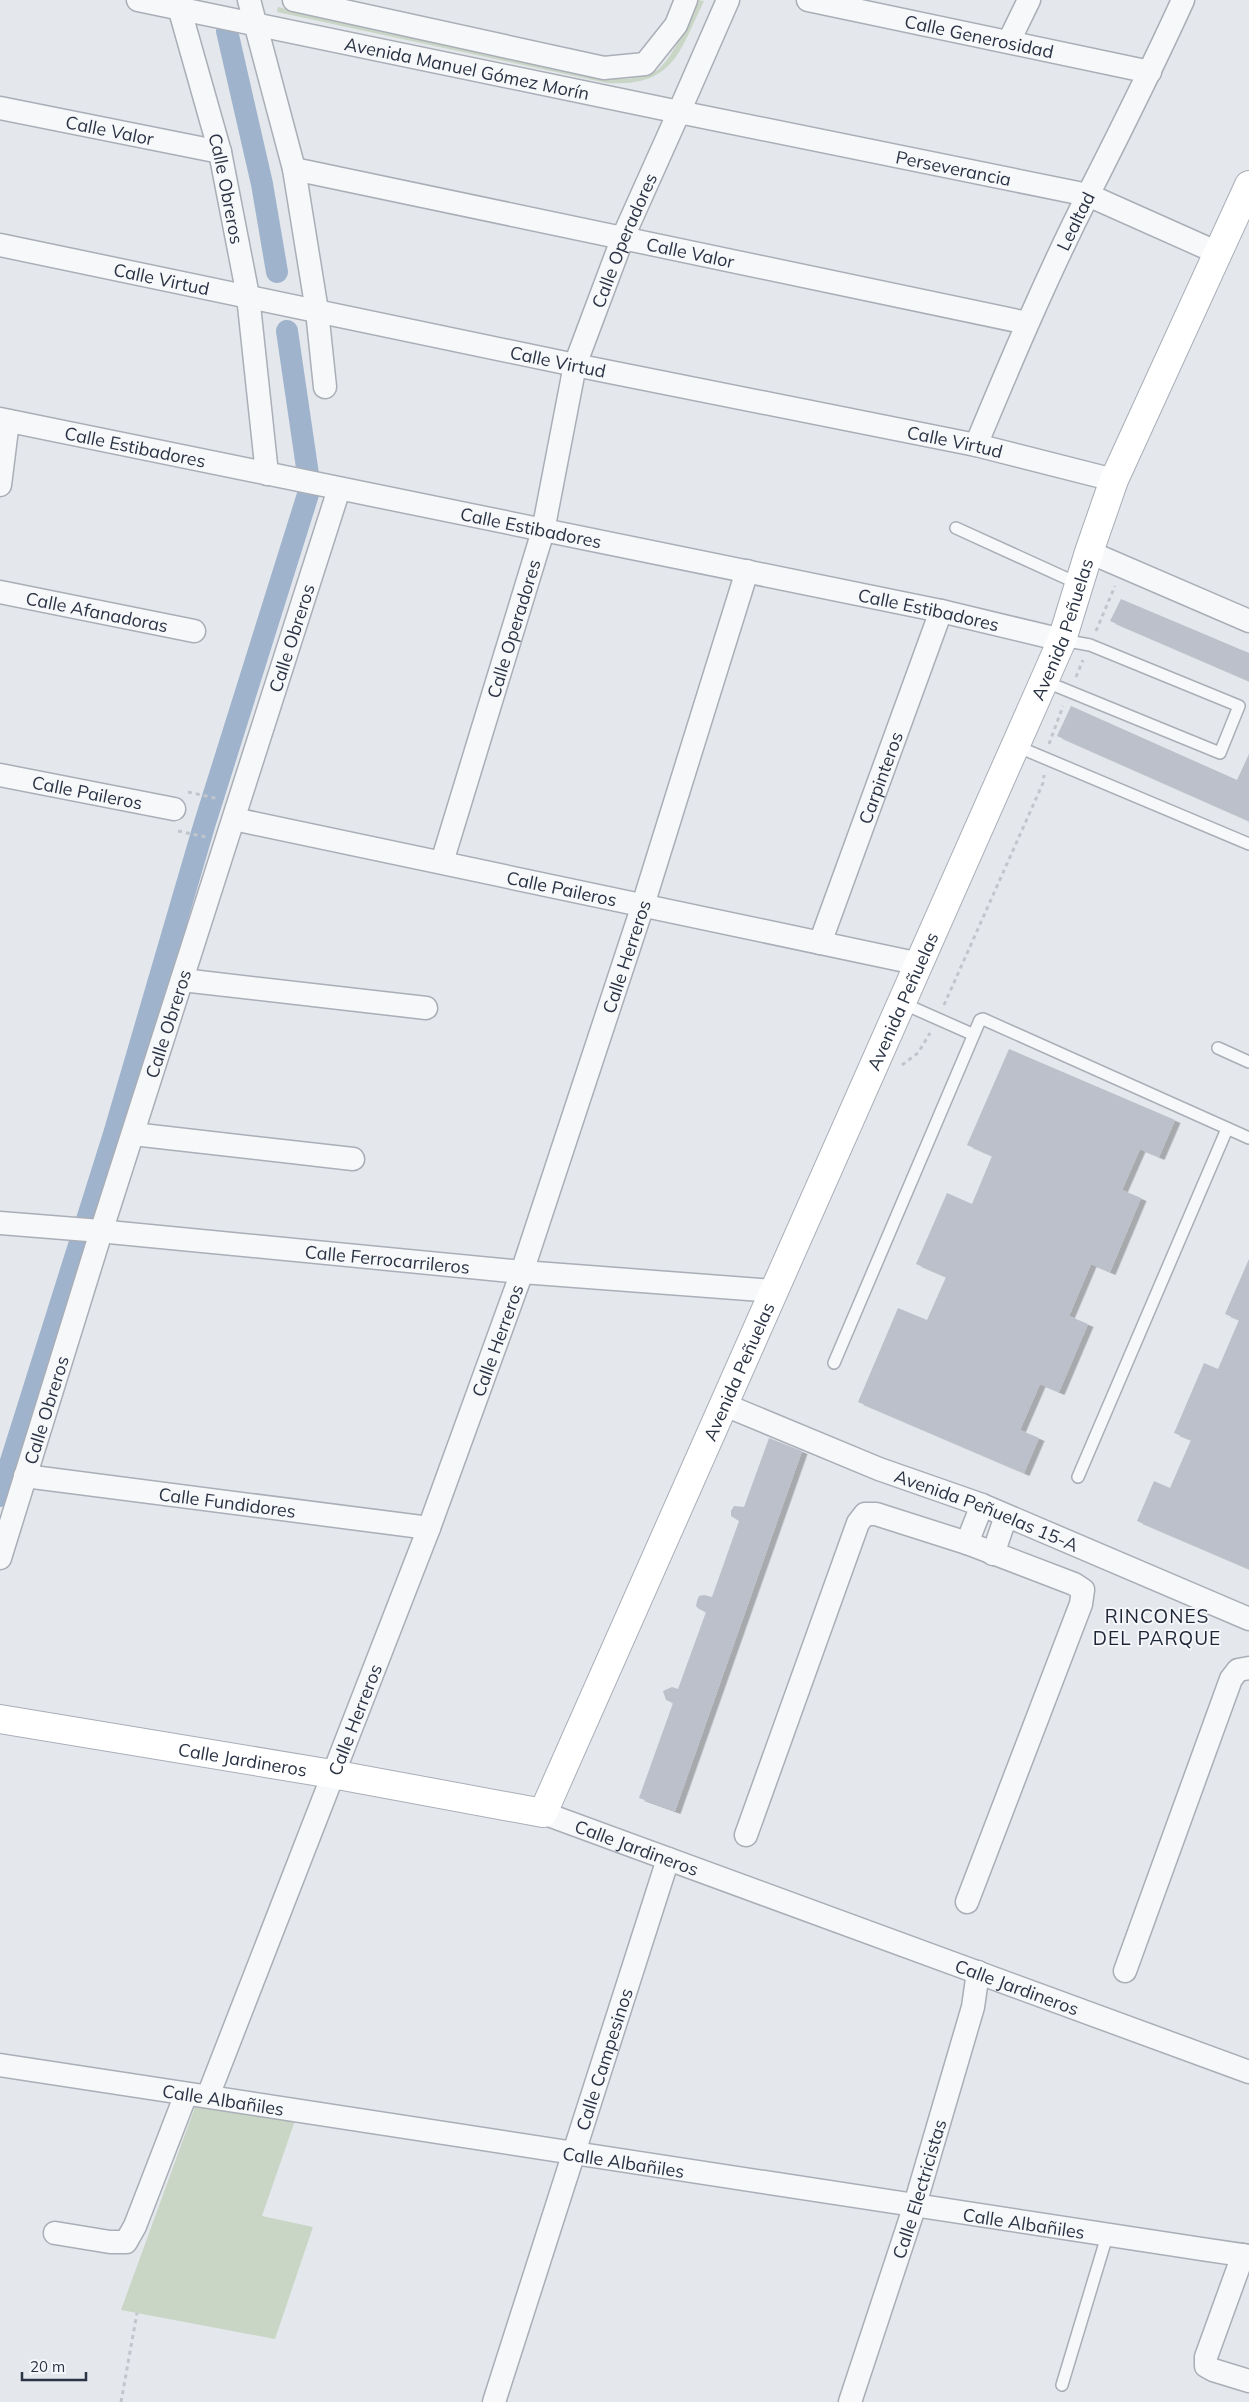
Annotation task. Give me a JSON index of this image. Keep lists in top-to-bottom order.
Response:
{
  "streets": {
    "street": [
      "Calle Generosidad",
      "Avenida Manuel Gómez Morín",
      "Calle Valor",
      "Perseverancia",
      "Calle Obreros",
      "Lealtad",
      "Calle Operadores",
      "Calle Virtud",
      "Calle Estibadores",
      "Calle Afanadoras",
      "Avenida Peñuelas",
      "Carpinteros",
      "Calle Paileros",
      "Calle Herreros",
      "Calle Ferrocarrileros",
      "Calle Fundidores",
      "Avenida Peñuelas 15-A",
      "Calle Jardineros",
      "Calle Campesinos",
      "Calle Albañiles",
      "Calle Electricistas"
    ]
  },
  "crossings": [
    ["Calle Generosidad", "Lealtad"],
    ["Avenida Manuel Gómez Morín", "Perseverancia"],
    ["Avenida Manuel Gómez Morín", "Calle Obreros"],
    ["Avenida Manuel Gómez Morín", "Calle Operadores"],
    ["Calle Valor", "Calle Obreros"],
    ["Calle Valor", "Lealtad"],
    ["Calle Valor", "Calle Operadores"],
    ["Perseverancia", "Lealtad"],
    ["Perseverancia", "Calle Operadores"],
    ["Perseverancia", "Avenida Peñuelas"],
    ["Calle Obreros", "Calle Virtud"],
    ["Calle Obreros", "Calle Estibadores"],
    ["Calle Obreros", "Calle Paileros"],
    ["Calle Obreros", "Calle Ferrocarrileros"],
    ["Calle Obreros", "Calle Fundidores"],
    ["Lealtad", "Calle Virtud"],
    ["Calle Operadores", "Calle Virtud"],
    ["Calle Operadores", "Calle Estibadores"],
    ["Calle Operadores", "Calle Paileros"],
    ["Calle Virtud", "Avenida Peñuelas"],
    ["Calle Estibadores", "Avenida Peñuelas"],
    ["Calle Estibadores", "Carpinteros"],
    ["Calle Estibadores", "Calle Herreros"],
    ["Avenida Peñuelas", "Calle Paileros"],
    ["Avenida Peñuelas", "Calle Ferrocarrileros"],
    ["Avenida Peñuelas", "Avenida Peñuelas 15-A"],
    ["Avenida Peñuelas", "Calle Jardineros"],
    ["Carpinteros", "Calle Paileros"],
    ["Calle Paileros", "Calle Herreros"],
    ["Calle Herreros", "Calle Ferrocarrileros"],
    ["Calle Herreros", "Calle Fundidores"],
    ["Calle Herreros", "Calle Jardineros"],
    ["Calle Herreros", "Calle Albañiles"],
    ["Calle Jardineros", "Calle Campesinos"],
    ["Calle Jardineros", "Calle Electricistas"],
    ["Calle Campesinos", "Calle Albañiles"],
    ["Calle Albañiles", "Calle Electricistas"]
  ],
  "districts": ["RINCONES DEL PARQUE"],
  "scale_bar": "20 m"
}
